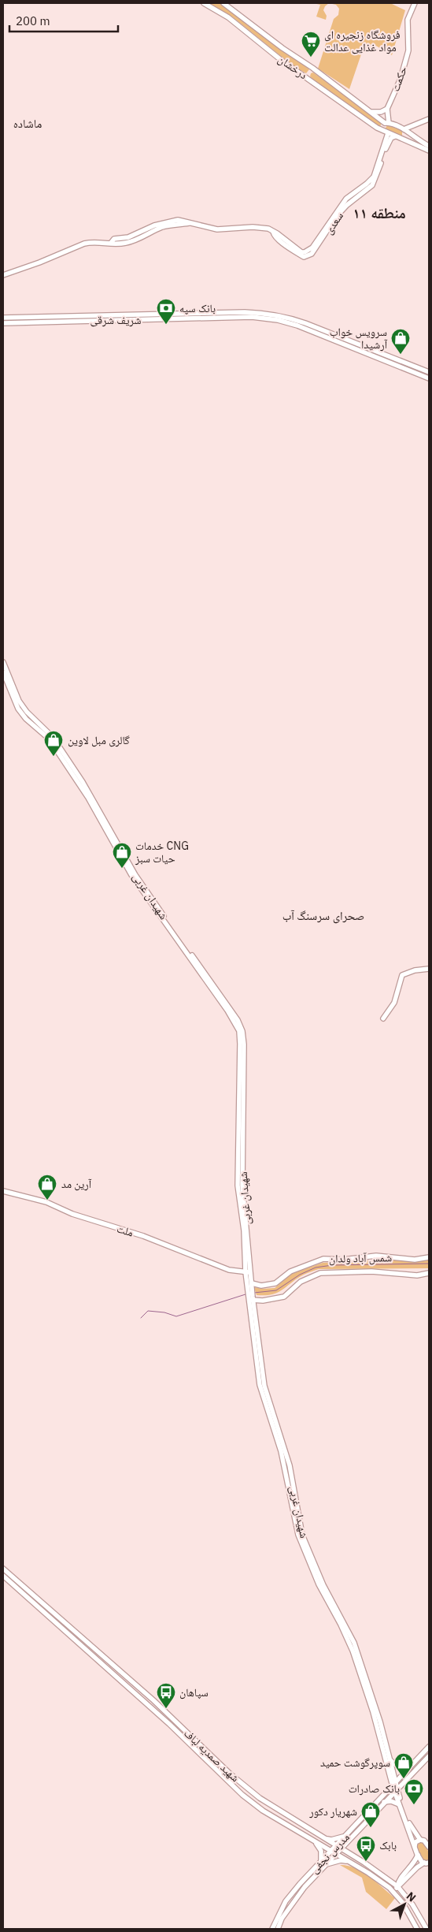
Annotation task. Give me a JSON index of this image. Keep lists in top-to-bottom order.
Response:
{
  "streets": {
    "main road": [
      "درخشان",
      "حکمت",
      "سعدی",
      "شریف شرقی",
      "شهیدان غربی",
      "ملت",
      "شمس آباد ولدان",
      "شهید صمدیه لباف",
      "مدرس نجفی"
    ]
  },
  "crossings": [
    ["درخشان", "سعدی"],
    ["شهیدان غربی", "ملت"],
    ["شهیدان غربی", "شمس آباد ولدان"],
    ["شهیدان غربی", "مدرس نجفی"],
    ["شهید صمدیه لباف", "مدرس نجفی"]
  ],
  "districts": ["ماشاده", "منطقه ۱۱", "صحرای سرسنگ آب"],
  "places": {
    "supermarket": ["فروشگاه زنجیره ای مواد غذایی عدالت"],
    "bank": ["بانک سپه", "بانک صادرات"],
    "shop": [
      "سرویس خواب آرشیدا",
      "گالری مبل لاوین",
      "خدمات CNG حیات سبز",
      "آرین مد",
      "سوپرگوشت حمید",
      "شهریار دکور"
    ],
    "bus stop": ["سپاهان", "بابک"]
  },
  "scale_bar": "200 m",
  "north": "top right"
}
